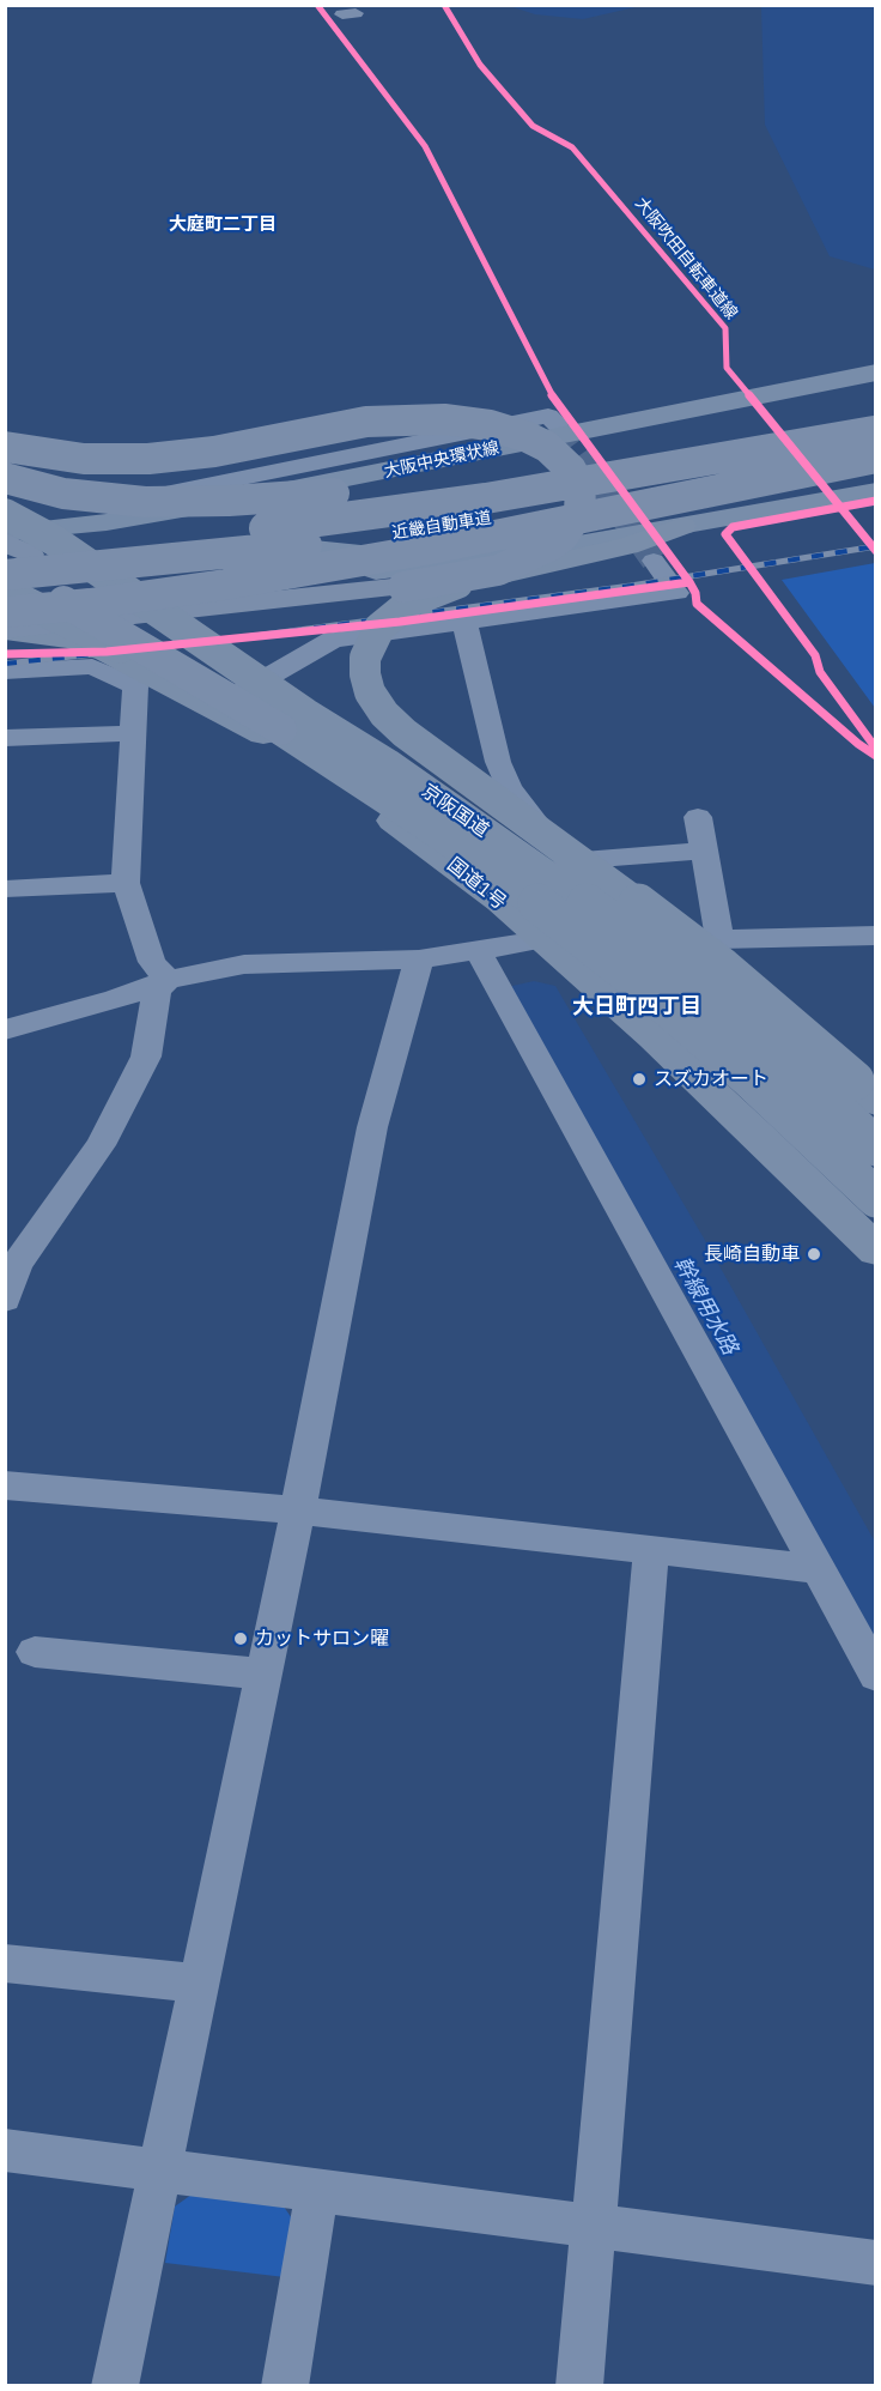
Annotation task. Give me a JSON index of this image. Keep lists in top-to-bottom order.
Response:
{
  "streets": {
    "highway": ["近畿自動車道", "京阪国道", "国道1号"],
    "main road": ["大阪中央環状線"],
    "cycle path": ["大阪吹田自転車道線"]
  },
  "districts": ["大庭町二丁目", "大日町四丁目"],
  "water": ["幹線用水路"],
  "places": ["スズカオート", "長崎自動車", "カットサロン曜"]
}
